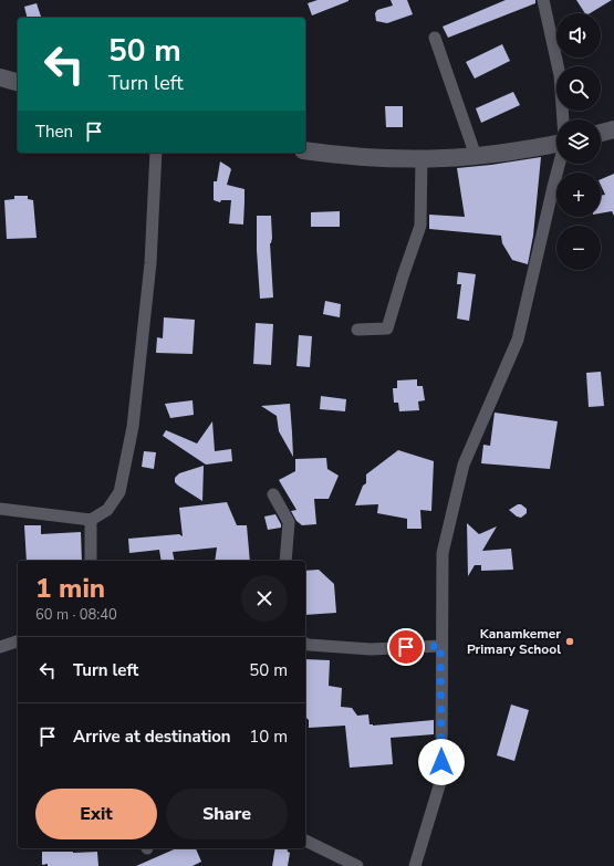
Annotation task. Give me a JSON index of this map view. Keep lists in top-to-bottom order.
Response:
{
  "places": ["Kanamkemer Primary School"],
  "page": {
    "map_buttons": ["+", "−"],
    "turn": ["50 m", "Turn left"],
    "then": "Then",
    "heading": ["1 min", "60 m · 08:40"],
    "list": [
      {
        "name": "Turn left",
        "value": "50 m"
      },
      {
        "name": "Arrive at destination",
        "value": "10 m"
      }
    ],
    "buttons": ["Exit", "Share"]
  }
}
